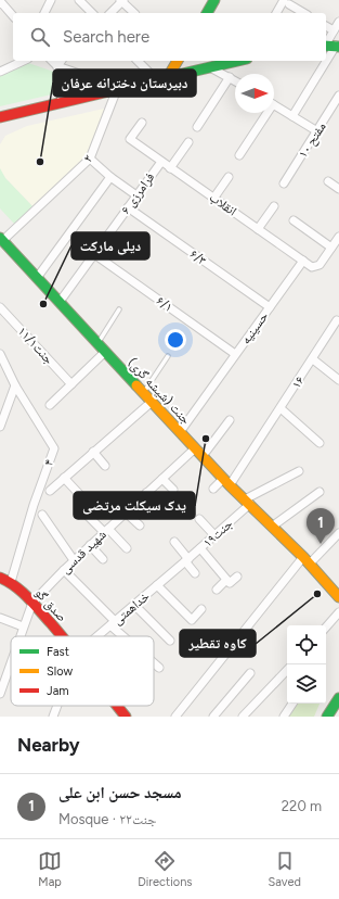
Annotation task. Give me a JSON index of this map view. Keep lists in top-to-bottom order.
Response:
{
  "streets": {
    "street": [
      "مفتح ۱۰",
      "۲",
      "فرامرزی ۶",
      "انقلاب",
      "۶/۳",
      "۶/۱",
      "حسینیه",
      "جنت۱۱/۱",
      "۱۶",
      "جنت (شیشه گری)",
      "۴",
      "جنت۱۹",
      "شهید قدسی",
      "صدق گو",
      "خداهمتی"
    ]
  },
  "crossings": [
    ["۲", "جنت (شیشه گری)"],
    ["فرامرزی ۶", "انقلاب"],
    ["فرامرزی ۶", "۶/۳"],
    ["فرامرزی ۶", "۶/۱"],
    ["فرامرزی ۶", "جنت (شیشه گری)"],
    ["انقلاب", "حسینیه"],
    ["۶/۳", "حسینیه"],
    ["۶/۱", "حسینیه"],
    ["حسینیه", "جنت (شیشه گری)"],
    ["۱۶", "جنت (شیشه گری)"],
    ["جنت (شیشه گری)", "جنت۱۹"],
    ["جنت (شیشه گری)", "شهید قدسی"],
    ["۴", "صدق گو"],
    ["جنت۱۹", "خداهمتی"],
    ["شهید قدسی", "صدق گو"]
  ],
  "places": [
    "دبیرستان دخترانه عرفان",
    "دیلی مارکت",
    "یدک سیکلت مرتضی",
    "کاوه تقطیر"
  ],
  "legend": ["Fast", "Slow", "Jam"],
  "north": "right",
  "page": {
    "search": "Search here",
    "pins": "1",
    "heading": "Nearby",
    "list": [
      {
        "mark": "1",
        "name": "مسجد حسن ابن علی",
        "note": "Mosque · جنت۲۲",
        "value": "220 m"
      }
    ],
    "nav": ["Map", "Directions", "Saved"]
  }
}
